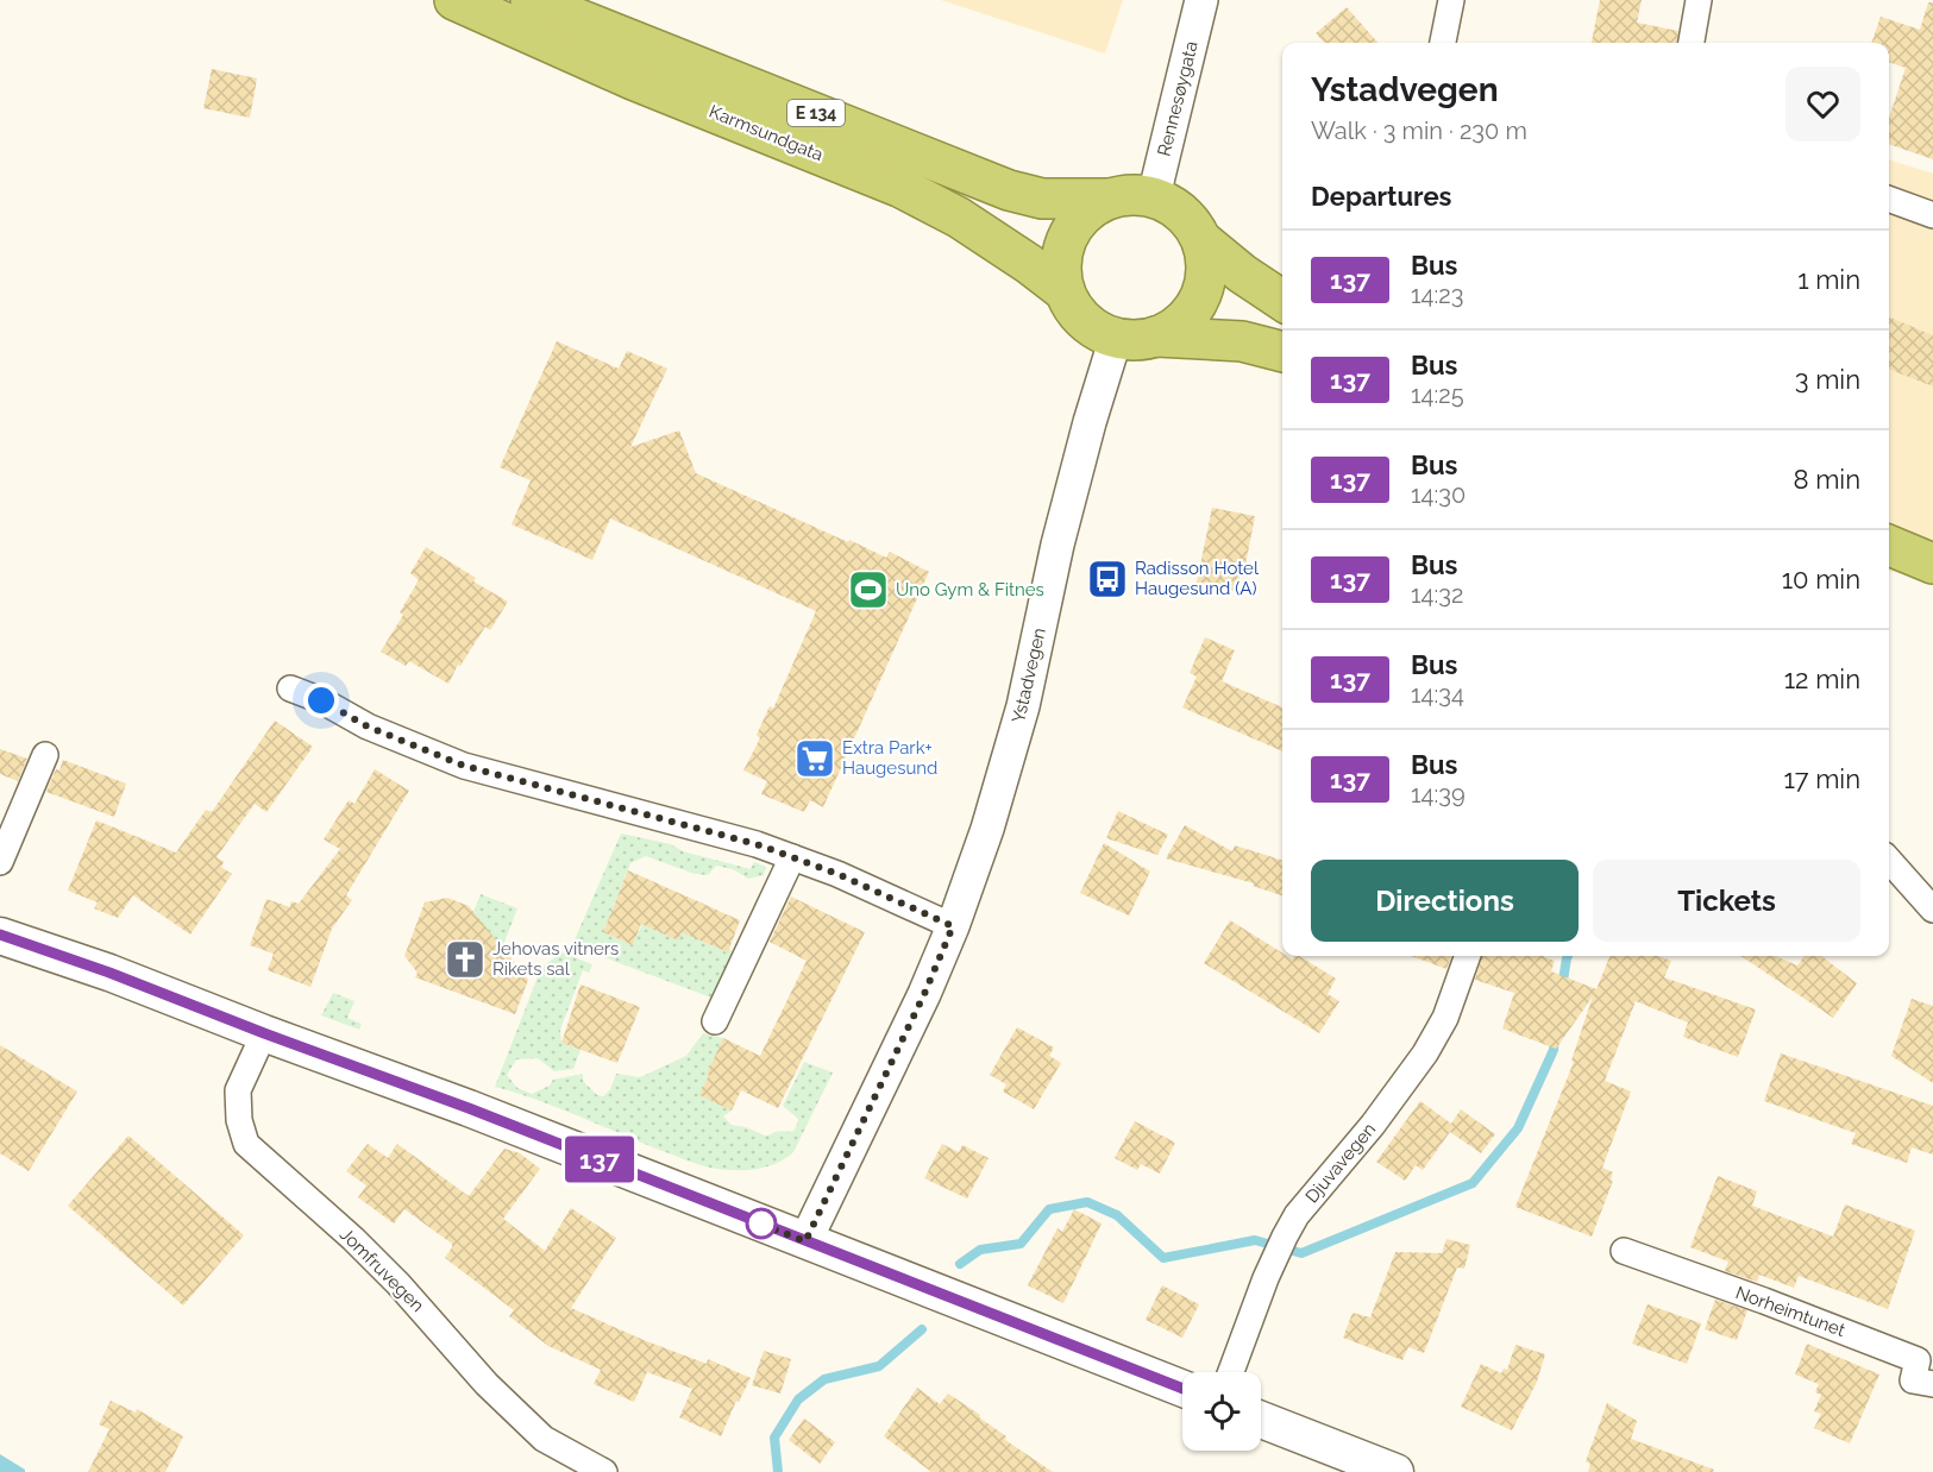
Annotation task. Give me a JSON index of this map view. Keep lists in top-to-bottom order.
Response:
{
  "streets": {
    "highway": ["E 134", "Karmsundgata"],
    "street": [
      "Rennesøygata",
      "Ystadvegen",
      "Djuvavegen",
      "Jomfruvegen",
      "Norheimtunet"
    ]
  },
  "crossings": [
    ["Rennesøygata", "E 134"],
    ["Rennesøygata", "Karmsundgata"],
    ["Rennesøygata", "Ystadvegen"],
    ["E 134", "Karmsundgata"],
    ["E 134", "Ystadvegen"],
    ["Karmsundgata", "Ystadvegen"]
  ],
  "places": {
    "bus stop": ["Radisson Hotel Haugesund (A)"],
    "sports": ["Uno Gym & Fitnes"],
    "supermarket": ["Extra Park+ Haugesund"],
    "church": ["Jehovas vitners Rikets sal"]
  },
  "lines": ["bus line 137"],
  "page": {
    "on_map": "137",
    "heading": [
      ["Ystadvegen", "Walk · 3 min · 230 m"],
      "Departures"
    ],
    "list": [
      {
        "mark": "137",
        "name": "Bus",
        "note": "14:23",
        "value": "1 min"
      },
      {
        "mark": "137",
        "name": "Bus",
        "note": "14:25",
        "value": "3 min"
      },
      {
        "mark": "137",
        "name": "Bus",
        "note": "14:30",
        "value": "8 min"
      },
      {
        "mark": "137",
        "name": "Bus",
        "note": "14:32",
        "value": "10 min"
      },
      {
        "mark": "137",
        "name": "Bus",
        "note": "14:34",
        "value": "12 min"
      },
      {
        "mark": "137",
        "name": "Bus",
        "note": "14:39",
        "value": "17 min"
      }
    ],
    "buttons": ["Directions", "Tickets"]
  }
}
